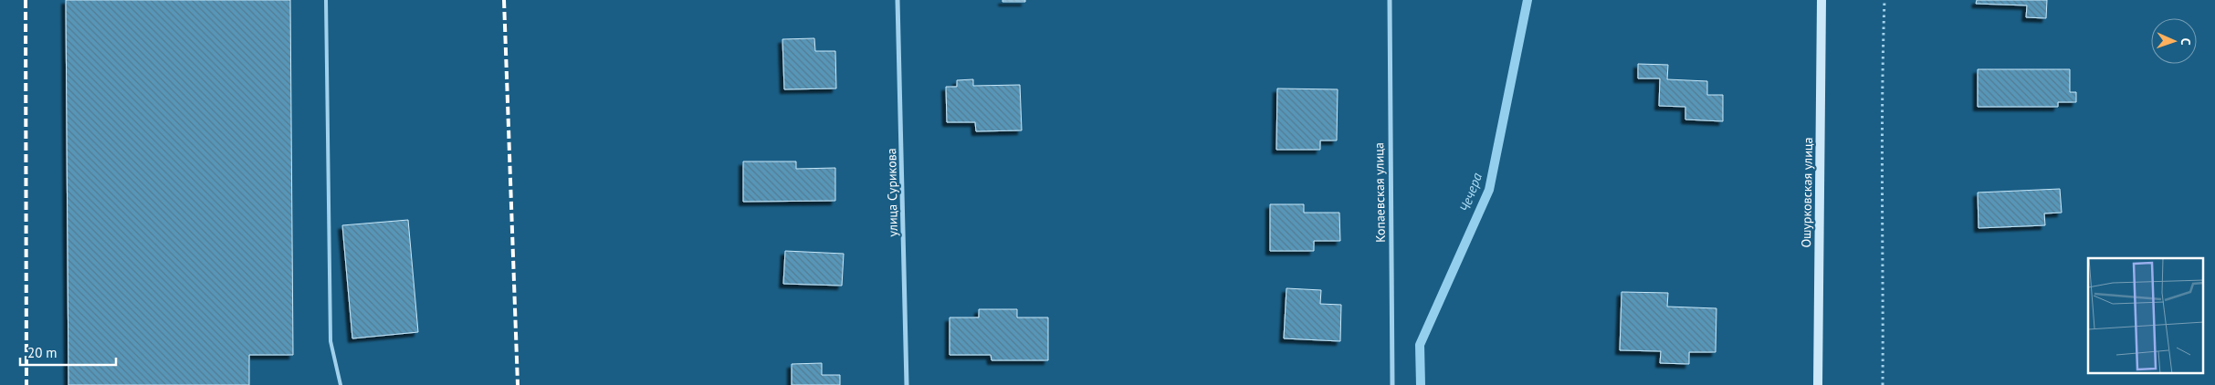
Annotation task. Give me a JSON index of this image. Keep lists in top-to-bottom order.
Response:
{
  "streets": {
    "street": ["улица Сурикова", "Копаевская улица", "Ошурковская улица"]
  },
  "water": ["Чечера"],
  "scale_bar": "20 m",
  "north": "right"
}
